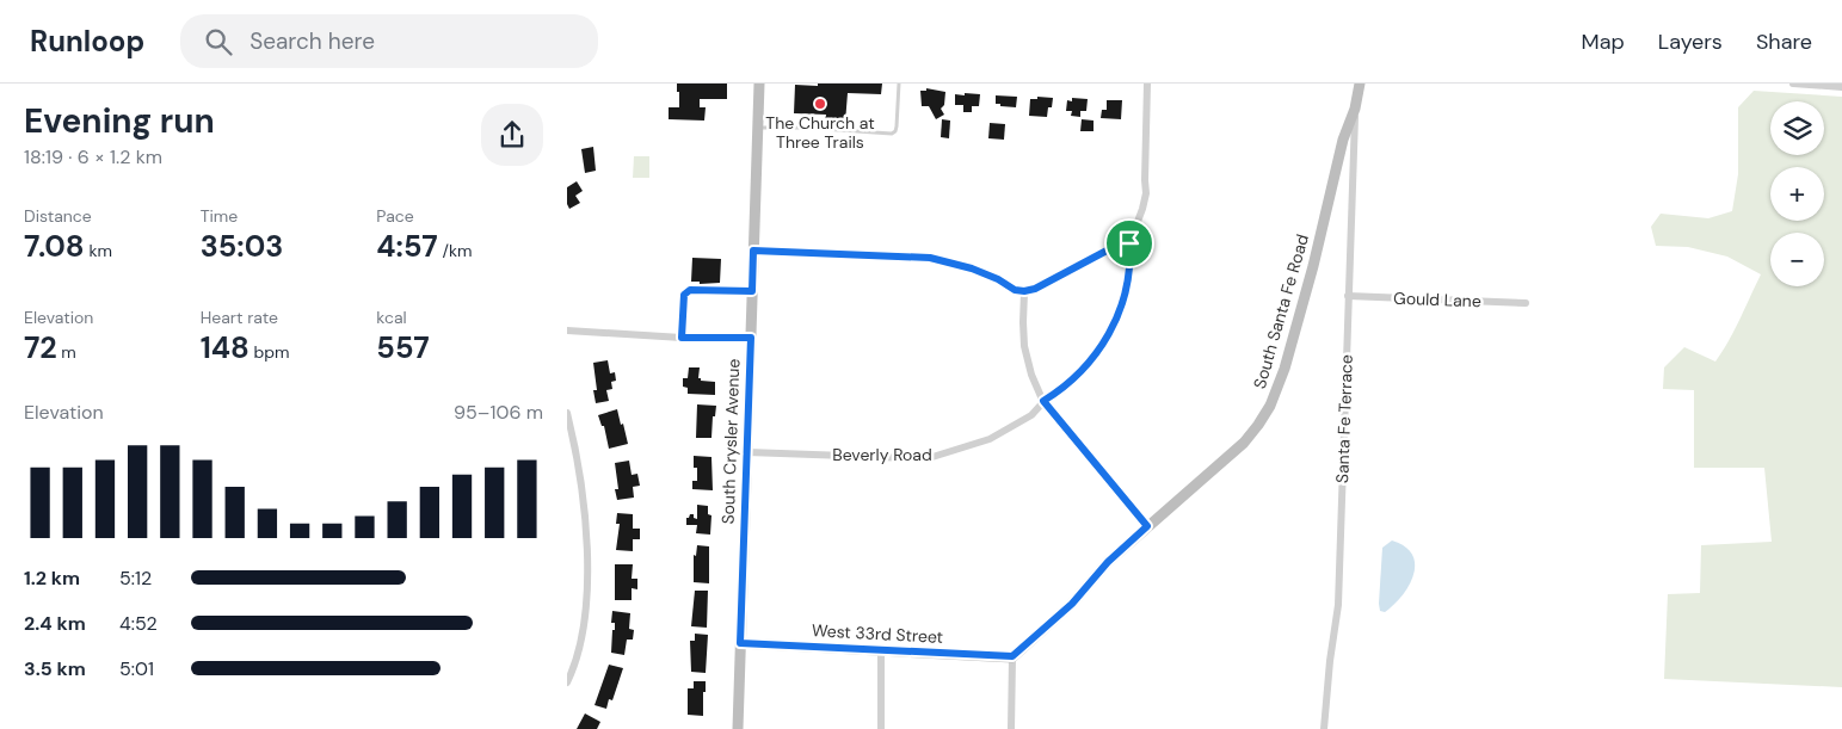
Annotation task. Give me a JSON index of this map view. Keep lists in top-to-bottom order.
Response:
{
  "streets": {
    "street": [
      "Gould Lane",
      "South Santa Fe Road",
      "Santa Fe Terrace",
      "South Crysler Avenue",
      "Beverly Road",
      "West 33rd Street"
    ]
  },
  "crossings": [
    ["Gould Lane", "Santa Fe Terrace"],
    ["South Santa Fe Road", "Santa Fe Terrace"],
    ["South Santa Fe Road", "West 33rd Street"],
    ["South Crysler Avenue", "Beverly Road"],
    ["South Crysler Avenue", "West 33rd Street"]
  ],
  "places": ["The Church at Three Trails"],
  "page": {
    "header": "Runloop",
    "search": "Search here",
    "nav": ["Map", "Layers", "Share"],
    "heading": ["Evening run", "18:19 · 6 × 1.2 km"],
    "map_buttons": ["+", "−"],
    "stats": [
      ["Distance", "7.08 km"],
      ["Time", "35:03"],
      ["Pace", "4:57 /km"],
      ["Elevation", "72 m"],
      ["Heart rate", "148 bpm"],
      ["kcal", "557"]
    ],
    "chart": ["Elevation", "95–106 m"],
    "list": [
      {
        "name": "1.2 km",
        "note": "5:12"
      },
      {
        "name": "2.4 km",
        "note": "4:52"
      },
      {
        "name": "3.5 km",
        "note": "5:01"
      }
    ]
  }
}
